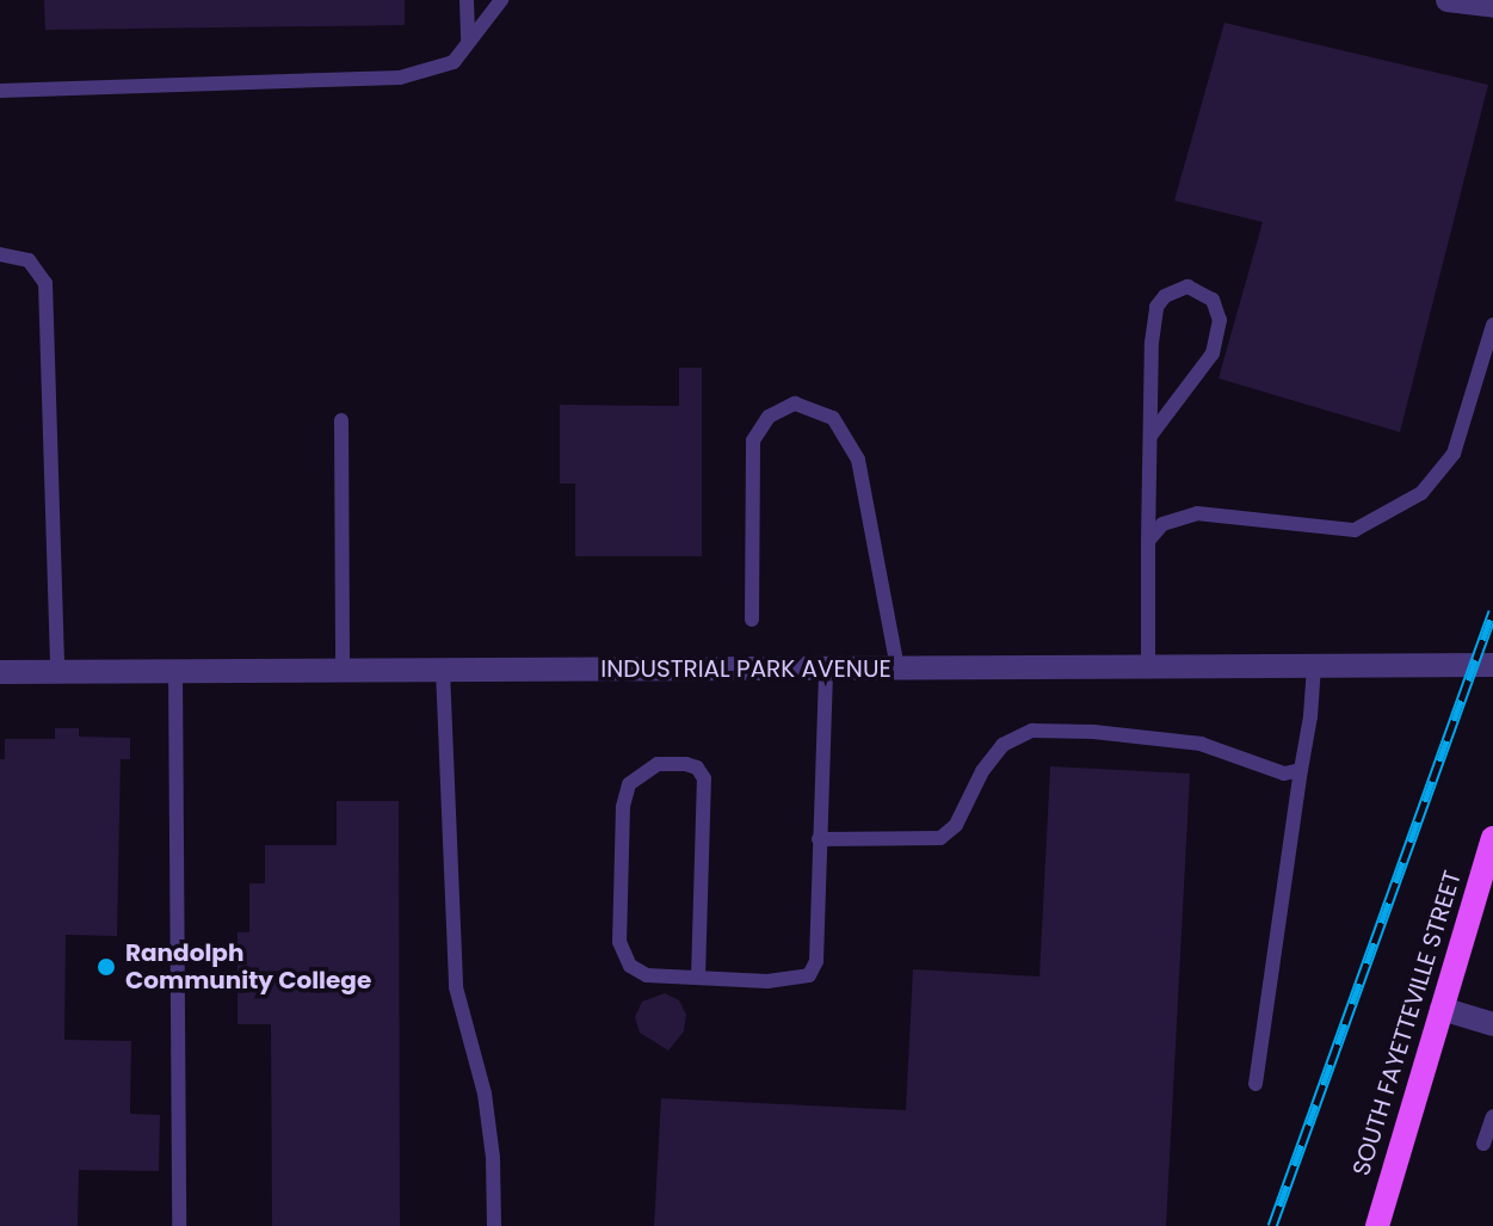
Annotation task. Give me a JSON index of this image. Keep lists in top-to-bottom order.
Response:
{
  "streets": {
    "main road": ["SOUTH FAYETTEVILLE STREET"],
    "street": ["INDUSTRIAL PARK AVENUE"]
  },
  "places": ["Randolph Community College"]
}
